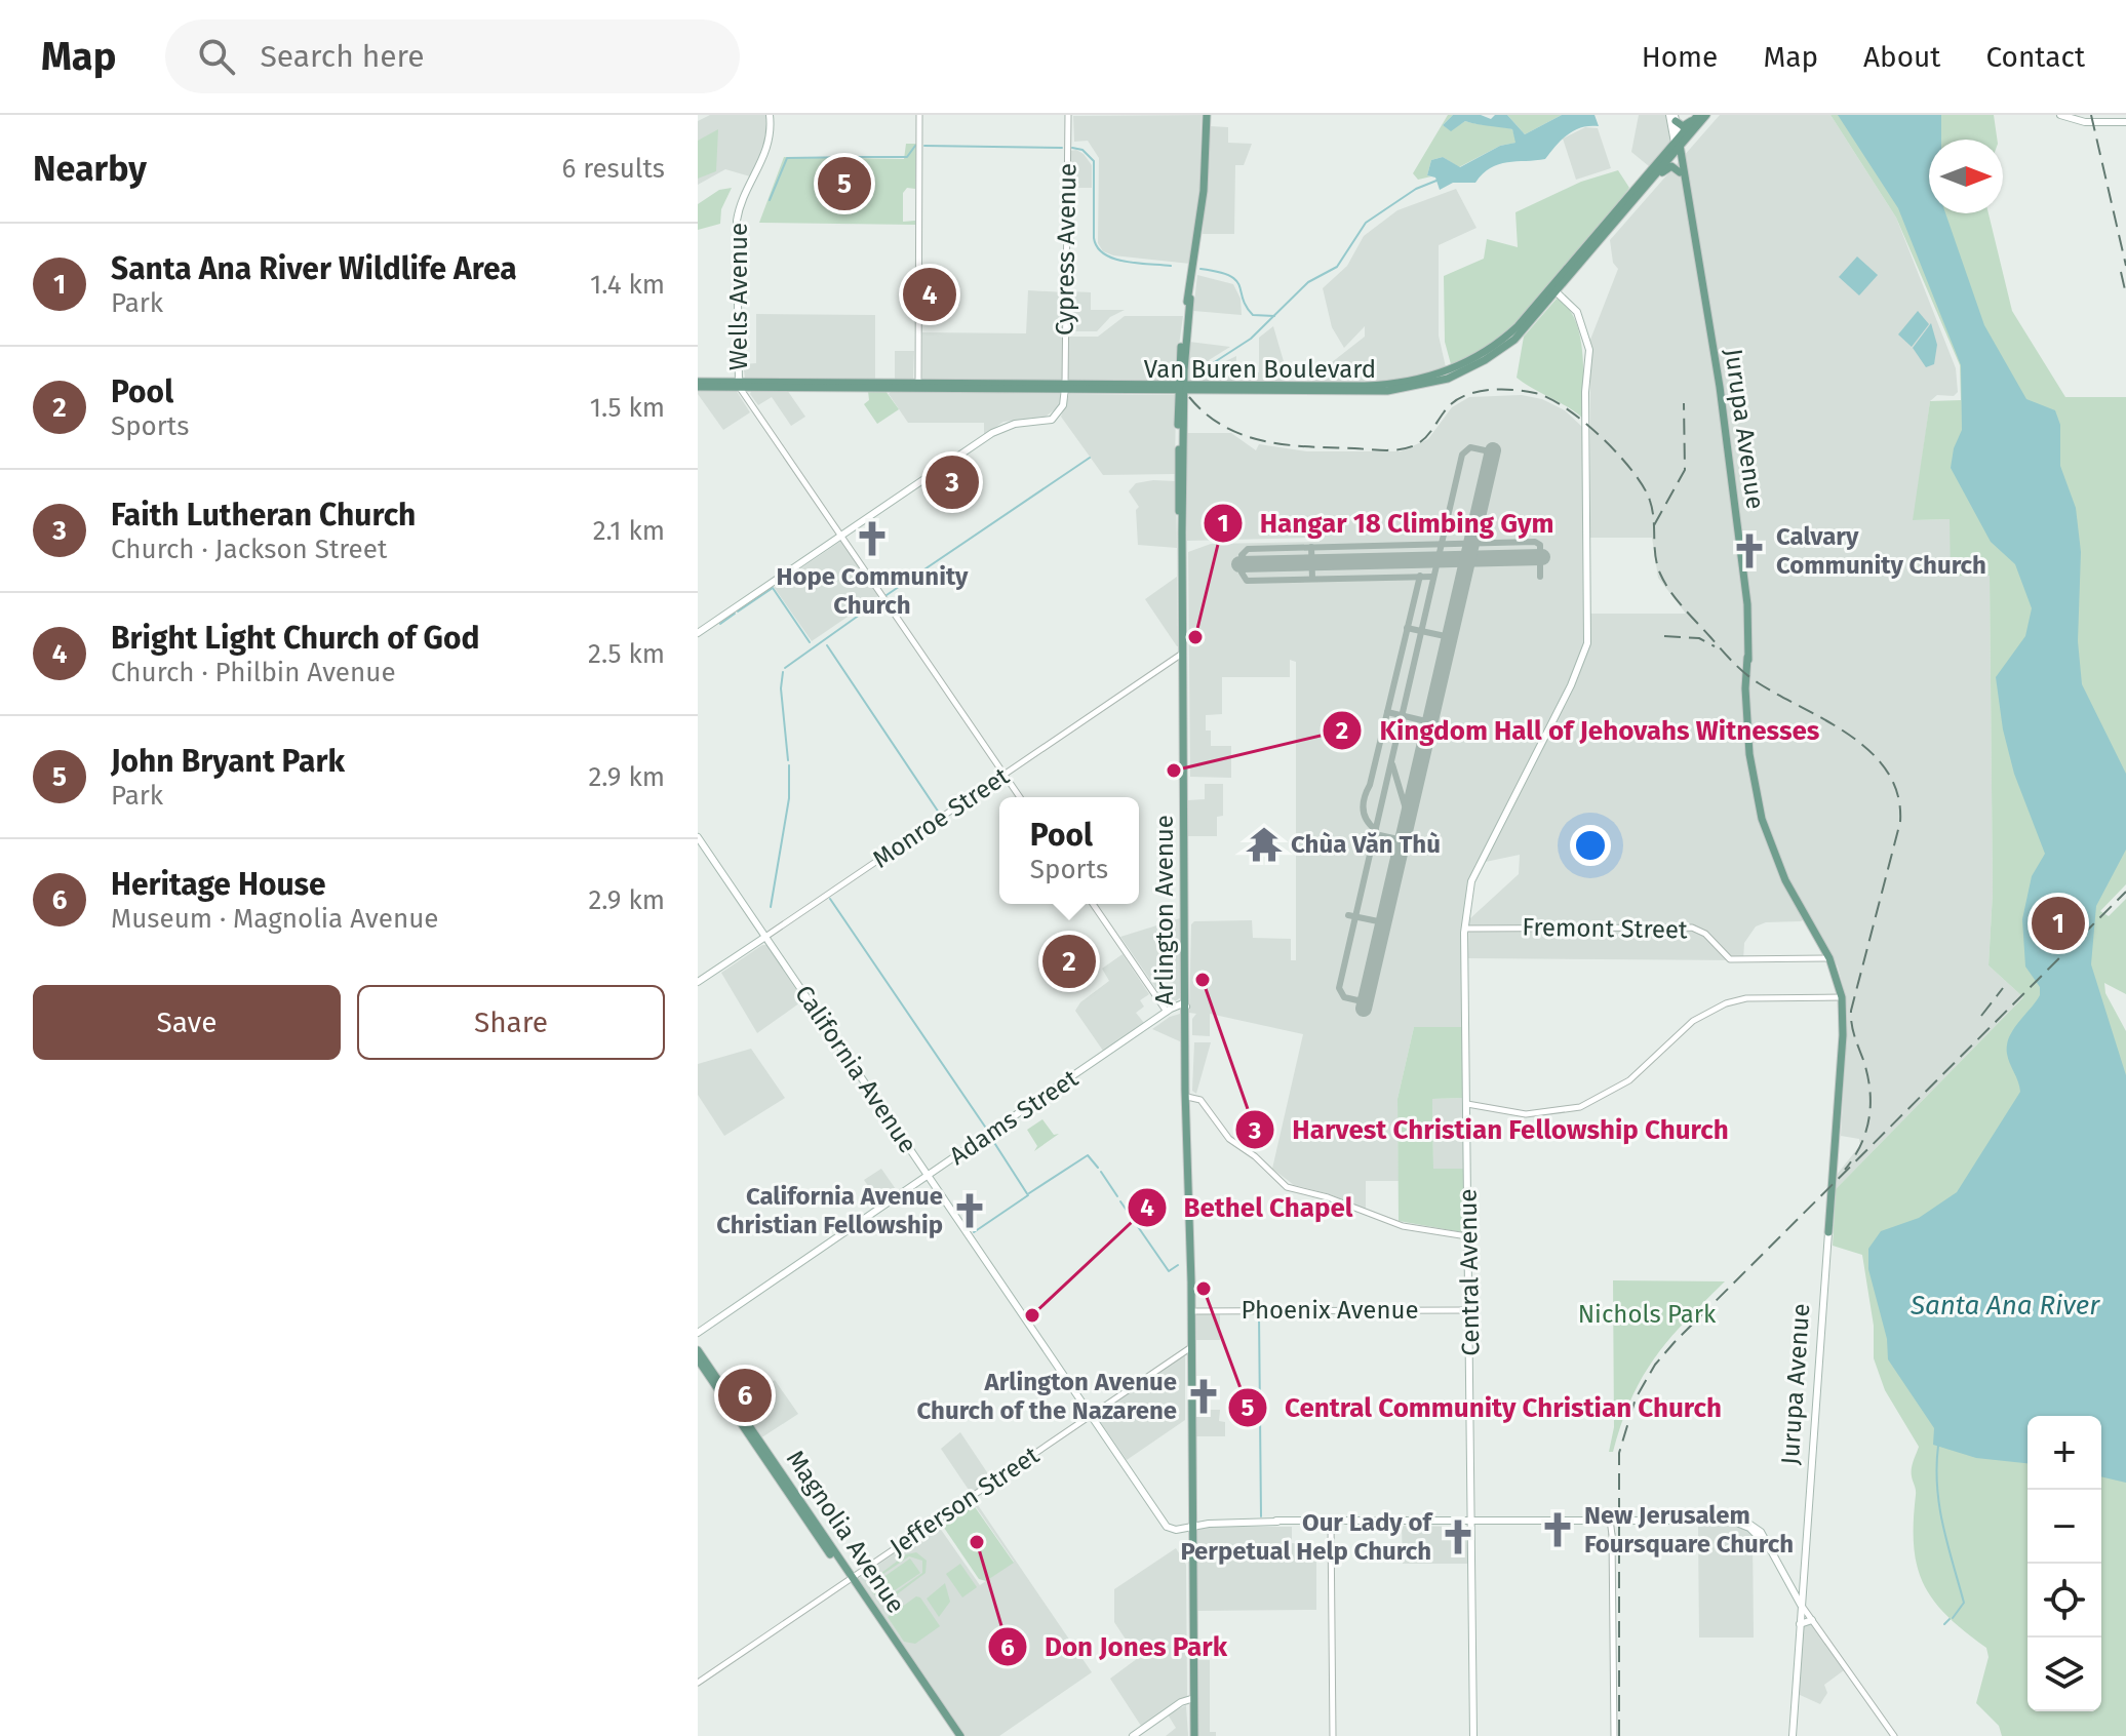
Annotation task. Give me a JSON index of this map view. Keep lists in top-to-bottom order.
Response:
{
  "streets": {
    "main road": [
      "Wells Avenue",
      "Van Buren Boulevard",
      "Jurupa Avenue",
      "Monroe Street",
      "Arlington Avenue",
      "California Avenue",
      "Adams Street",
      "Central Avenue",
      "Magnolia Avenue"
    ],
    "street": [
      "Cypress Avenue",
      "Fremont Street",
      "Phoenix Avenue",
      "Jefferson Street"
    ]
  },
  "crossings": [
    ["Cypress Avenue", "Van Buren Boulevard"],
    ["Wells Avenue", "Van Buren Boulevard"],
    ["Van Buren Boulevard", "Jurupa Avenue"],
    ["Van Buren Boulevard", "Arlington Avenue"],
    ["Van Buren Boulevard", "Central Avenue"],
    ["Jurupa Avenue", "Fremont Street"],
    ["Monroe Street", "Arlington Avenue"],
    ["Monroe Street", "California Avenue"],
    ["Arlington Avenue", "California Avenue"],
    ["Arlington Avenue", "Adams Street"],
    ["Arlington Avenue", "Phoenix Avenue"],
    ["Arlington Avenue", "Jefferson Street"],
    ["Fremont Street", "Central Avenue"],
    ["California Avenue", "Adams Street"],
    ["California Avenue", "Jefferson Street"],
    ["Central Avenue", "Phoenix Avenue"],
    ["Jefferson Street", "Magnolia Avenue"]
  ],
  "water": ["Santa Ana River"],
  "parks": ["Nichols Park"],
  "places": {
    "church": [
      "Hope Community Church",
      "Calvary Community Church",
      "California Avenue Christian Fellowship",
      "Arlington Avenue Church of the Nazarene",
      "New Jerusalem Foursquare Church",
      "Our Lady of Perpetual Help Church"
    ],
    "other": [
      "Hangar 18 Climbing Gym",
      "Kingdom Hall of Jehovahs Witnesses",
      "Harvest Christian Fellowship Church",
      "Central Community Christian Church",
      "Bethel Chapel",
      "Don Jones Park"
    ],
    "temple": ["Chùa Văn Thù"]
  },
  "north": "right",
  "page": {
    "header": "Map",
    "search": "Search here",
    "nav": [
      "Home",
      "Map",
      "About",
      "Contact"
    ],
    "heading": ["Nearby", "6 results"],
    "pins": [
      "5",
      "4",
      "3",
      "1",
      "2",
      "6"
    ],
    "list": [
      {
        "mark": "1",
        "name": "Santa Ana River Wildlife Area",
        "note": "Park",
        "value": "1.4 km"
      },
      {
        "mark": "2",
        "name": "Pool",
        "note": "Sports",
        "value": "1.5 km"
      },
      {
        "mark": "3",
        "name": "Faith Lutheran Church",
        "note": "Church · Jackson Street",
        "value": "2.1 km"
      },
      {
        "mark": "4",
        "name": "Bright Light Church of God",
        "note": "Church · Philbin Avenue",
        "value": "2.5 km"
      },
      {
        "mark": "5",
        "name": "John Bryant Park",
        "note": "Park",
        "value": "2.9 km"
      },
      {
        "mark": "6",
        "name": "Heritage House",
        "note": "Museum · Magnolia Avenue",
        "value": "2.9 km"
      }
    ],
    "popup": ["Pool", "Sports"],
    "buttons": ["Save", "Share"],
    "map_buttons": ["+", "−"]
  }
}
